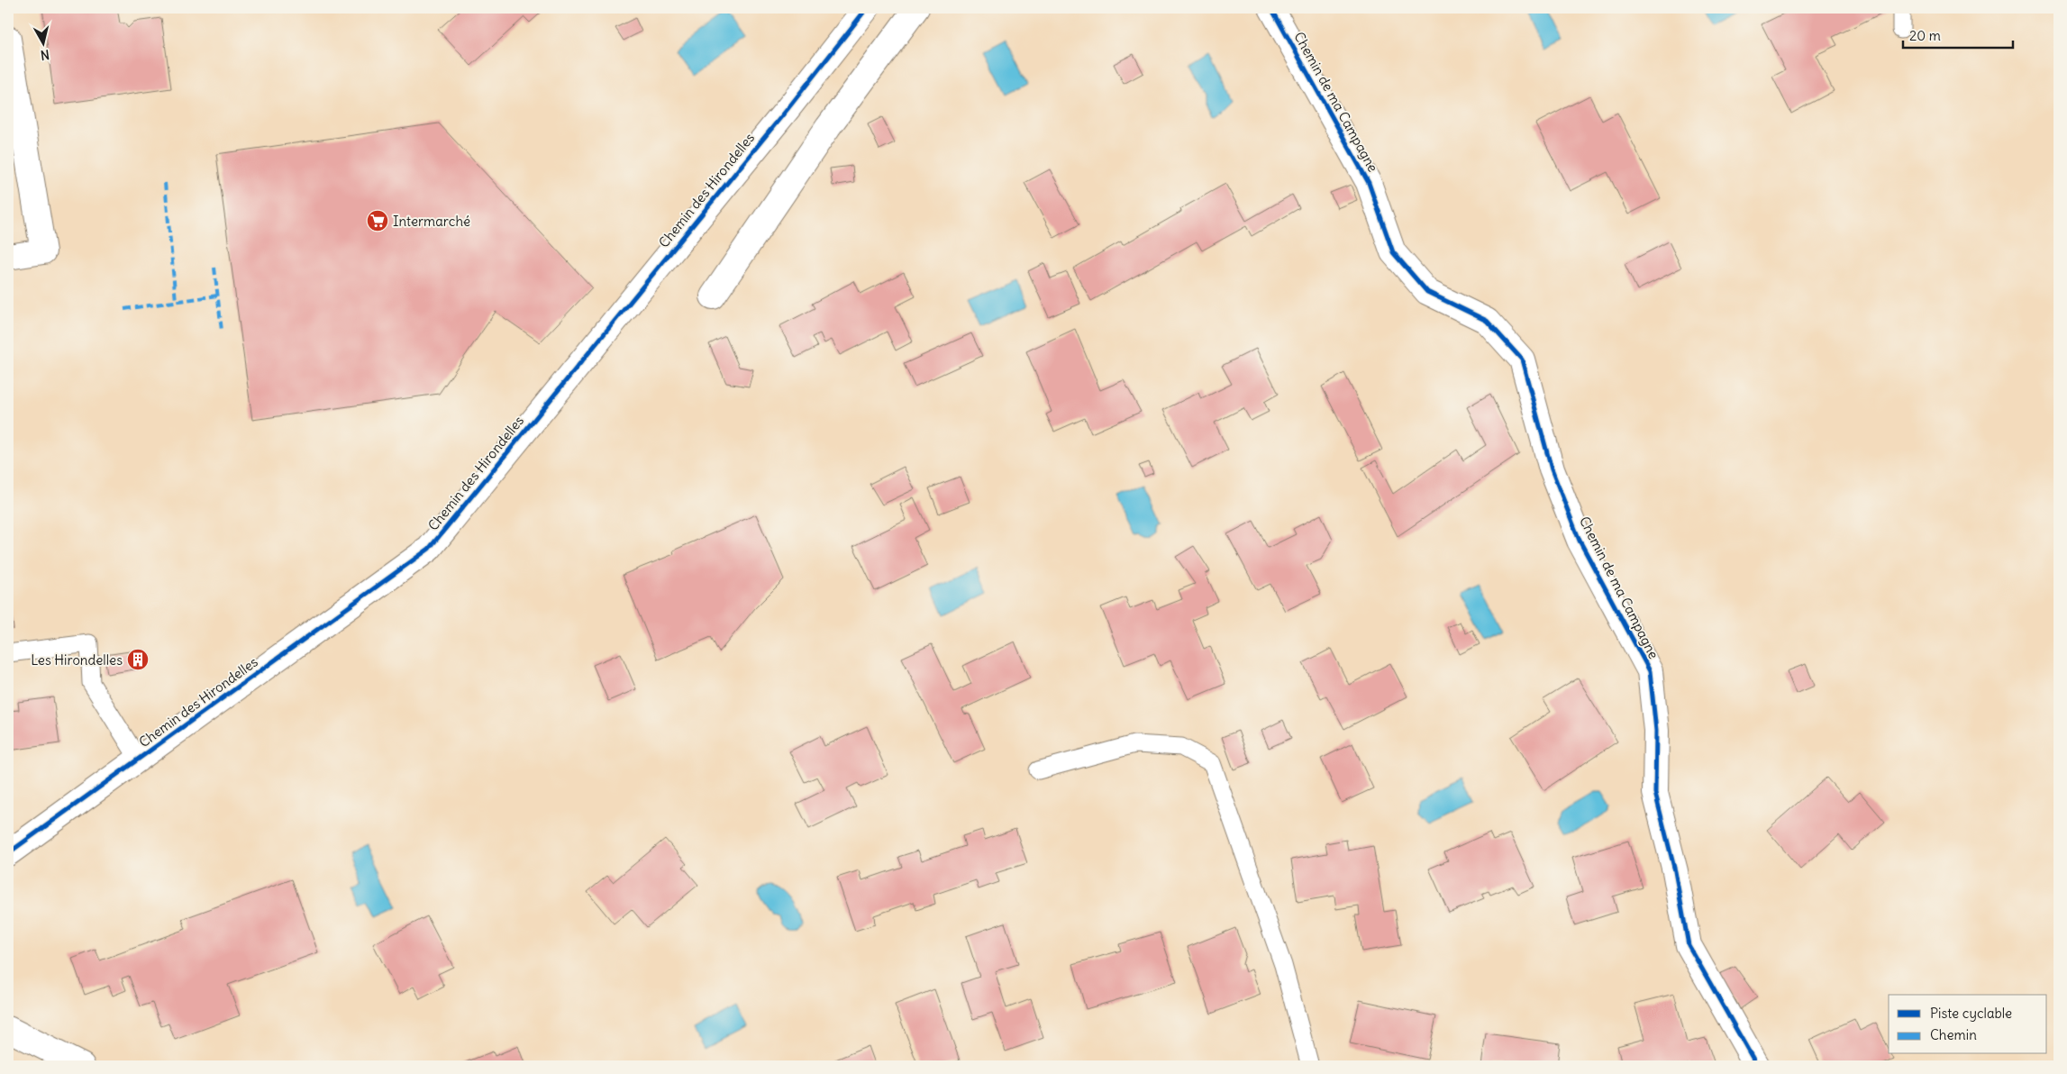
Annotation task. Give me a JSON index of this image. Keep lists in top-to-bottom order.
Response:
{
  "streets": {
    "street": ["Chemin de ma Campagne", "Chemin des Hirondelles"]
  },
  "places": {
    "supermarket": ["Intermarché"],
    "building": ["Les Hirondelles"]
  },
  "legend": ["Piste cyclable", "Chemin"],
  "scale_bar": "20 m",
  "north": "bottom"
}
